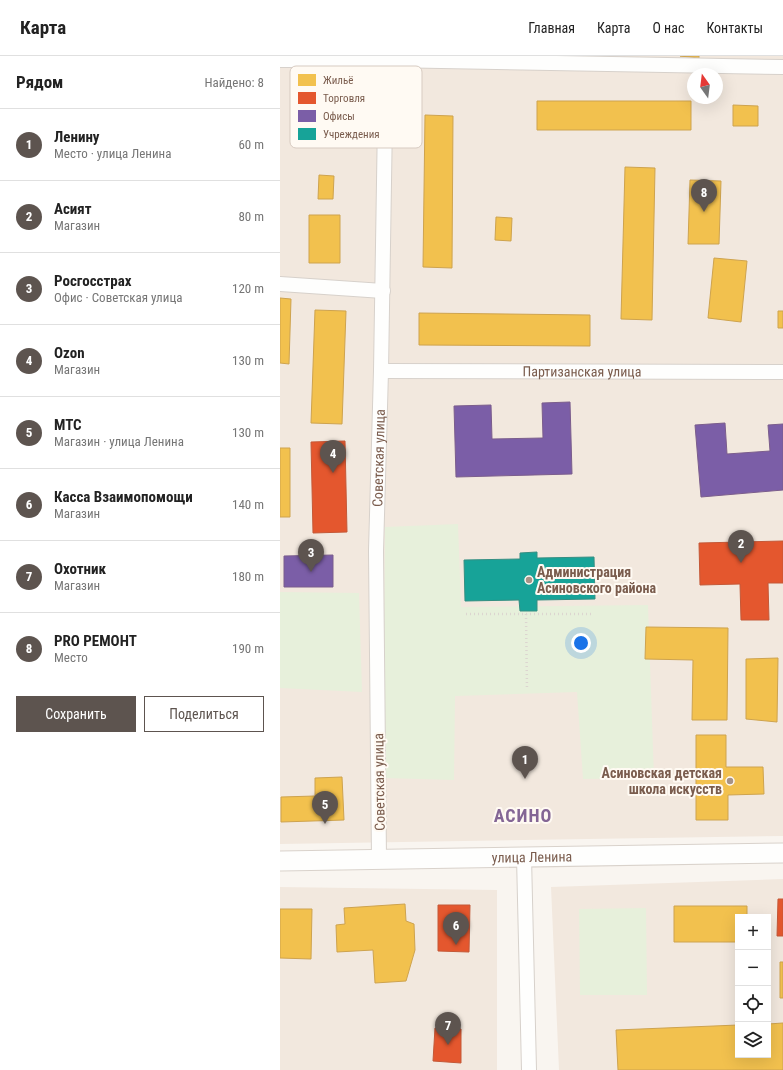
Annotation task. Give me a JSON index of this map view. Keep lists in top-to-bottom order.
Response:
{
  "streets": {
    "main road": ["улица Ленина"],
    "street": ["Партизанская улица", "Советская улица"]
  },
  "crossings": [
    ["Партизанская улица", "Советская улица"],
    ["Советская улица", "улица Ленина"]
  ],
  "districts": ["АСИНО"],
  "places": ["Администрация Асиновского района", "Асиновская детская школа искусств"],
  "legend": [
    "Жильё",
    "Торговля",
    "Офисы",
    "Учреждения"
  ],
  "north": "top",
  "page": {
    "header": "Карта",
    "nav": [
      "Главная",
      "Карта",
      "О нас",
      "Контакты"
    ],
    "heading": ["Рядом", "Найдено: 8"],
    "list": [
      {
        "mark": "1",
        "name": "Ленину",
        "note": "Место · улица Ленина",
        "value": "60 m"
      },
      {
        "mark": "2",
        "name": "Асият",
        "note": "Магазин",
        "value": "80 m"
      },
      {
        "mark": "3",
        "name": "Росгосстрах",
        "note": "Офис · Советская улица",
        "value": "120 m"
      },
      {
        "mark": "4",
        "name": "Ozon",
        "note": "Магазин",
        "value": "130 m"
      },
      {
        "mark": "5",
        "name": "МТС",
        "note": "Магазин · улица Ленина",
        "value": "130 m"
      },
      {
        "mark": "6",
        "name": "Касса Взаимопомощи",
        "note": "Магазин",
        "value": "140 m"
      },
      {
        "mark": "7",
        "name": "Охотник",
        "note": "Магазин",
        "value": "180 m"
      },
      {
        "mark": "8",
        "name": "PRO РЕМОНТ",
        "note": "Место",
        "value": "190 m"
      }
    ],
    "pins": [
      "8",
      "4",
      "2",
      "3",
      "1",
      "5",
      "6",
      "7"
    ],
    "buttons": ["Сохранить", "Поделиться"],
    "map_buttons": ["+", "−"]
  }
}
